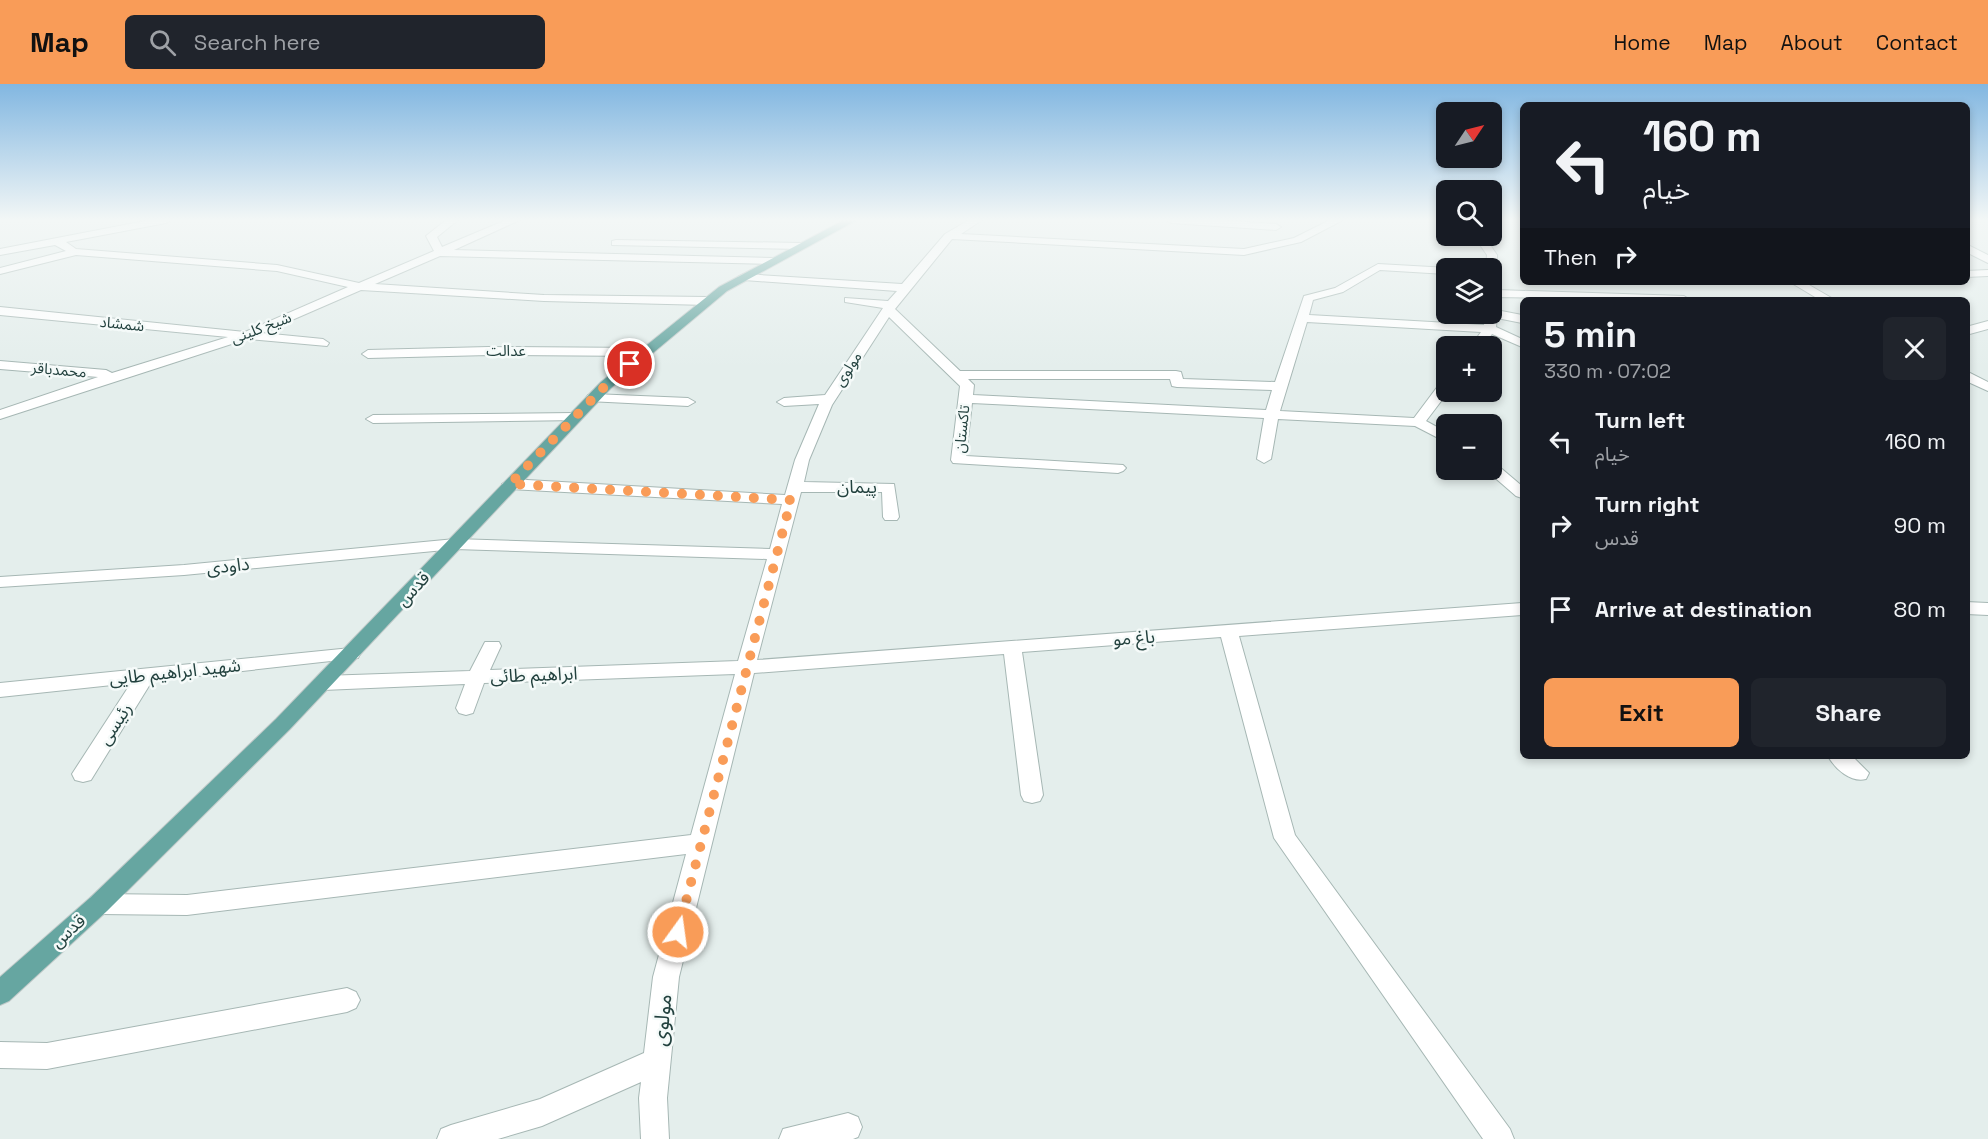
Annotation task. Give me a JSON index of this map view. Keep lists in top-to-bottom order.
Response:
{
  "streets": {
    "main road": ["قدس"],
    "street": [
      "شمشاد",
      "شیخ کلینی",
      "عدالت",
      "مولوی",
      "محمدباقر",
      "تاکستان",
      "پیمان",
      "داودی",
      "باغ مو",
      "شهید ابراهیم طایی",
      "ابراهیم طائی",
      "رئیسی"
    ]
  },
  "crossings": [
    ["شمشاد", "شیخ کلینی"],
    ["شیخ کلینی", "محمدباقر"],
    ["عدالت", "قدس"],
    ["مولوی", "تاکستان"],
    ["مولوی", "پیمان"],
    ["مولوی", "باغ مو"],
    ["مولوی", "ابراهیم طائی"],
    ["داودی", "قدس"],
    ["قدس", "شهید ابراهیم طایی"],
    ["قدس", "ابراهیم طائی"],
    ["باغ مو", "ابراهیم طائی"],
    ["شهید ابراهیم طایی", "رئیسی"]
  ],
  "north": "top right",
  "page": {
    "header": "Map",
    "search": "Search here",
    "nav": [
      "Home",
      "Map",
      "About",
      "Contact"
    ],
    "map_buttons": ["+", "−"],
    "turn": ["160 m", "خیام"],
    "then": "Then",
    "heading": ["5 min", "330 m · 07:02"],
    "list": [
      {
        "name": "Turn left",
        "note": "خیام",
        "value": "160 m"
      },
      {
        "name": "Turn right",
        "note": "قدس",
        "value": "90 m"
      },
      {
        "name": "Arrive at destination",
        "value": "80 m"
      }
    ],
    "buttons": ["Exit", "Share"]
  }
}
